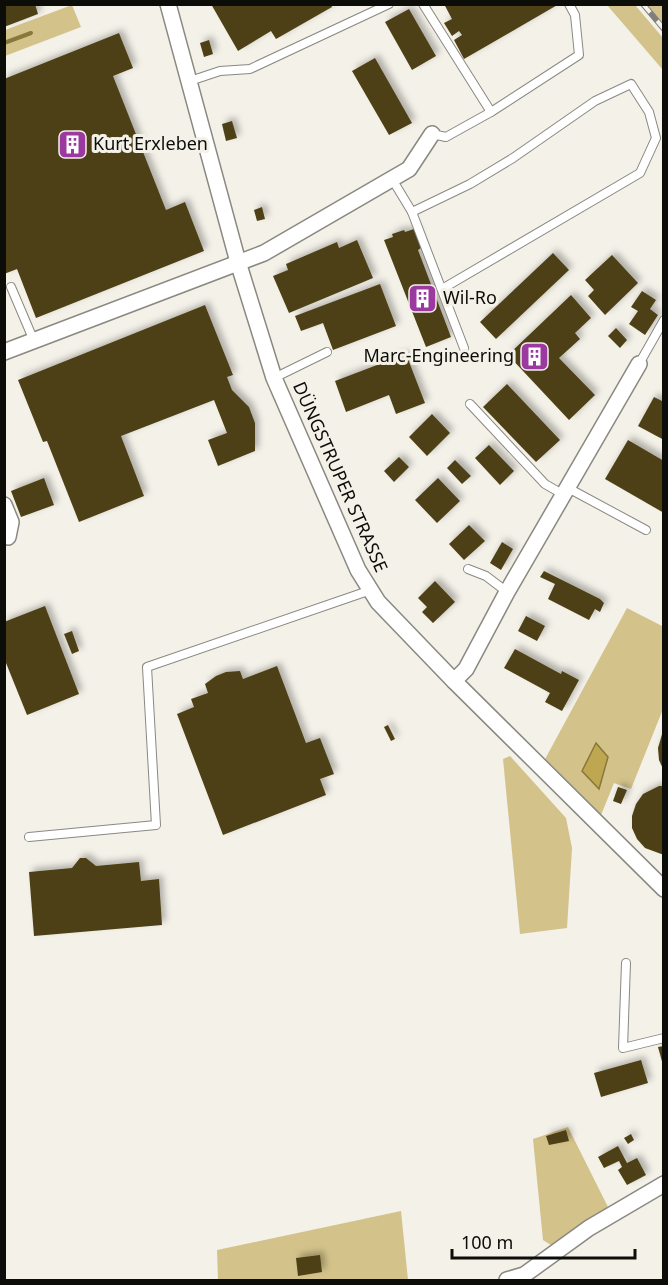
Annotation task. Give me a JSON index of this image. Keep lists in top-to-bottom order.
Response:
{
  "streets": {
    "street": ["DÜNGSTRUPER STRASSE"]
  },
  "places": {
    "building": ["Kurt Erxleben", "Wil-Ro", "Marc-Engineering"]
  },
  "scale_bar": "100 m"
}
